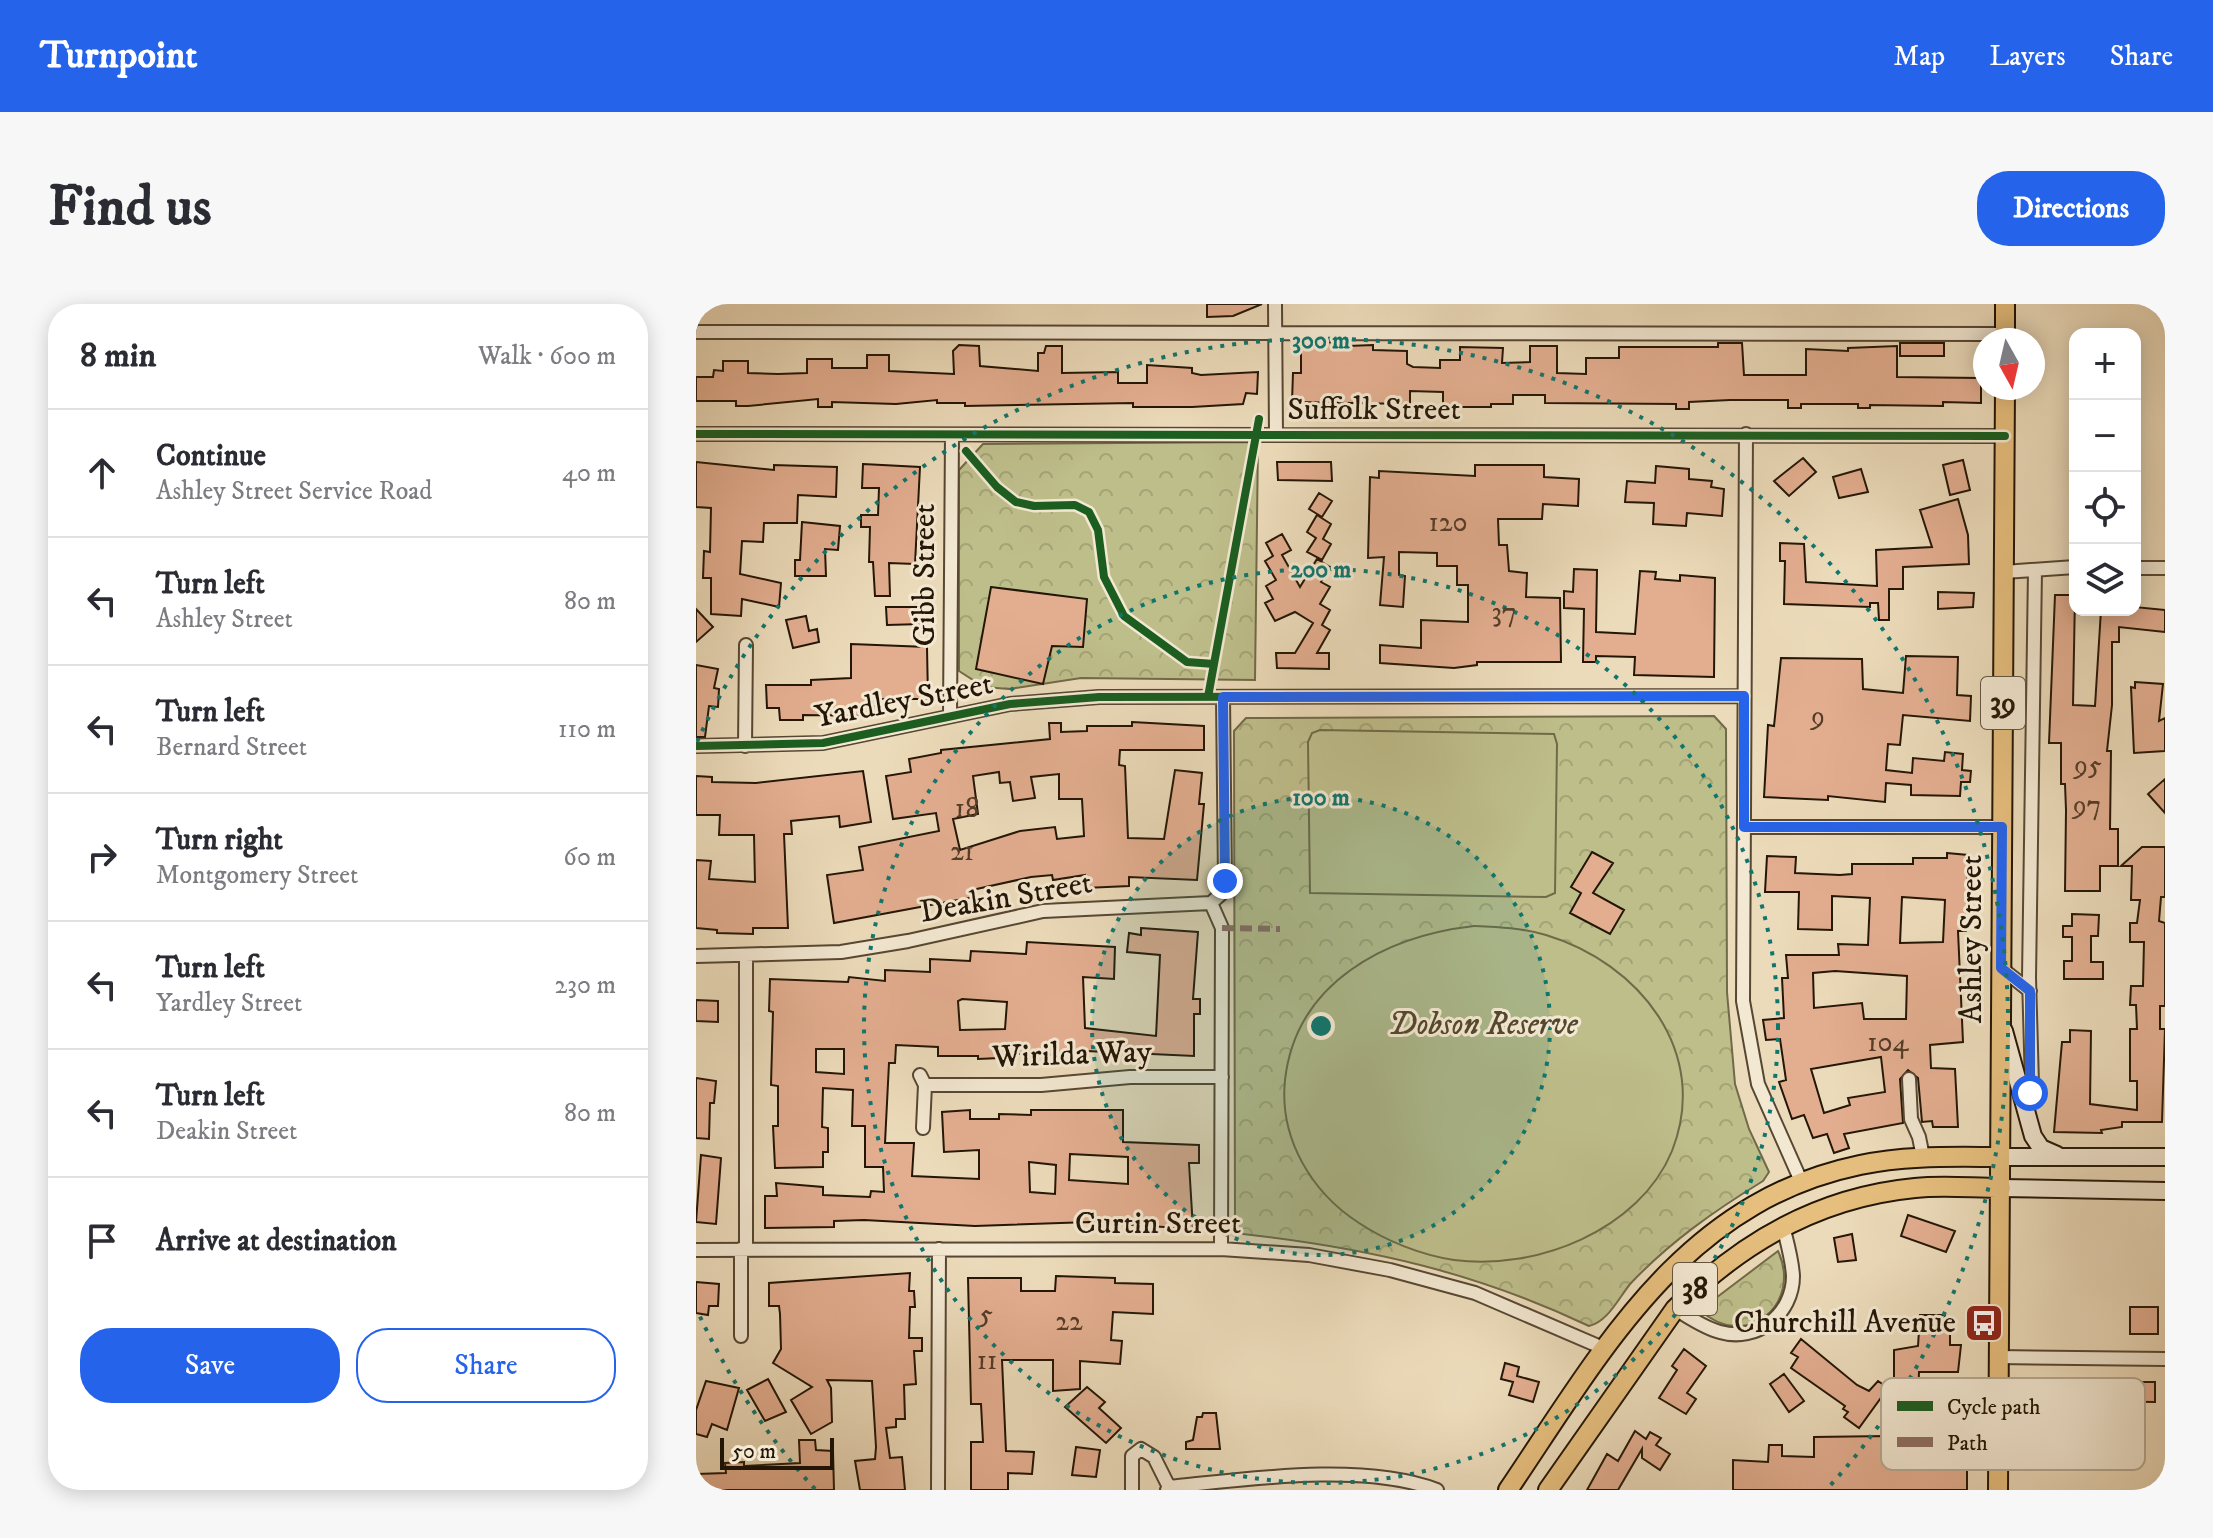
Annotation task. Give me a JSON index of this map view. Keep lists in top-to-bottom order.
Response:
{
  "streets": {
    "main road": ["39", "Ashley Street", "38"],
    "street": [
      "Suffolk Street",
      "Gibb Street",
      "Yardley Street",
      "Deakin Street",
      "Wirilda Way",
      "Curtin Street"
    ]
  },
  "crossings": [
    ["Suffolk Street", "Gibb Street"],
    ["Suffolk Street", "Ashley Street"],
    ["Gibb Street", "Yardley Street"],
    ["Ashley Street", "38"],
    ["Curtin Street", "38"]
  ],
  "parks": ["Dobson Reserve"],
  "places": {
    "bus stop": ["Churchill Avenue"]
  },
  "house_numbers": [
    "120",
    "37",
    "9",
    "95",
    "97",
    "18",
    "21",
    "104",
    "5",
    "22",
    "11"
  ],
  "legend": ["Cycle path", "Path"],
  "scale_bar": "50 m",
  "north": "bottom",
  "page": {
    "header": "Turnpoint",
    "nav": ["Map", "Layers", "Share"],
    "buttons": [
      "Directions",
      ["Save", "Share"]
    ],
    "title": "Find us",
    "heading": ["8 min", "Walk · 600 m"],
    "map_buttons": ["+", "−"],
    "list": [
      ["Continue", "Ashley Street Service Road", "40 m"],
      ["Turn left", "Ashley Street", "80 m"],
      ["Turn left", "Bernard Street", "110 m"],
      ["Turn right", "Montgomery Street", "60 m"],
      ["Turn left", "Yardley Street", "230 m"],
      ["Turn left", "Deakin Street", "80 m"],
      "Arrive at destination"
    ],
    "scale": "50 m"
  },
  "rings": ["300 m", "200 m", "100 m"]
}
